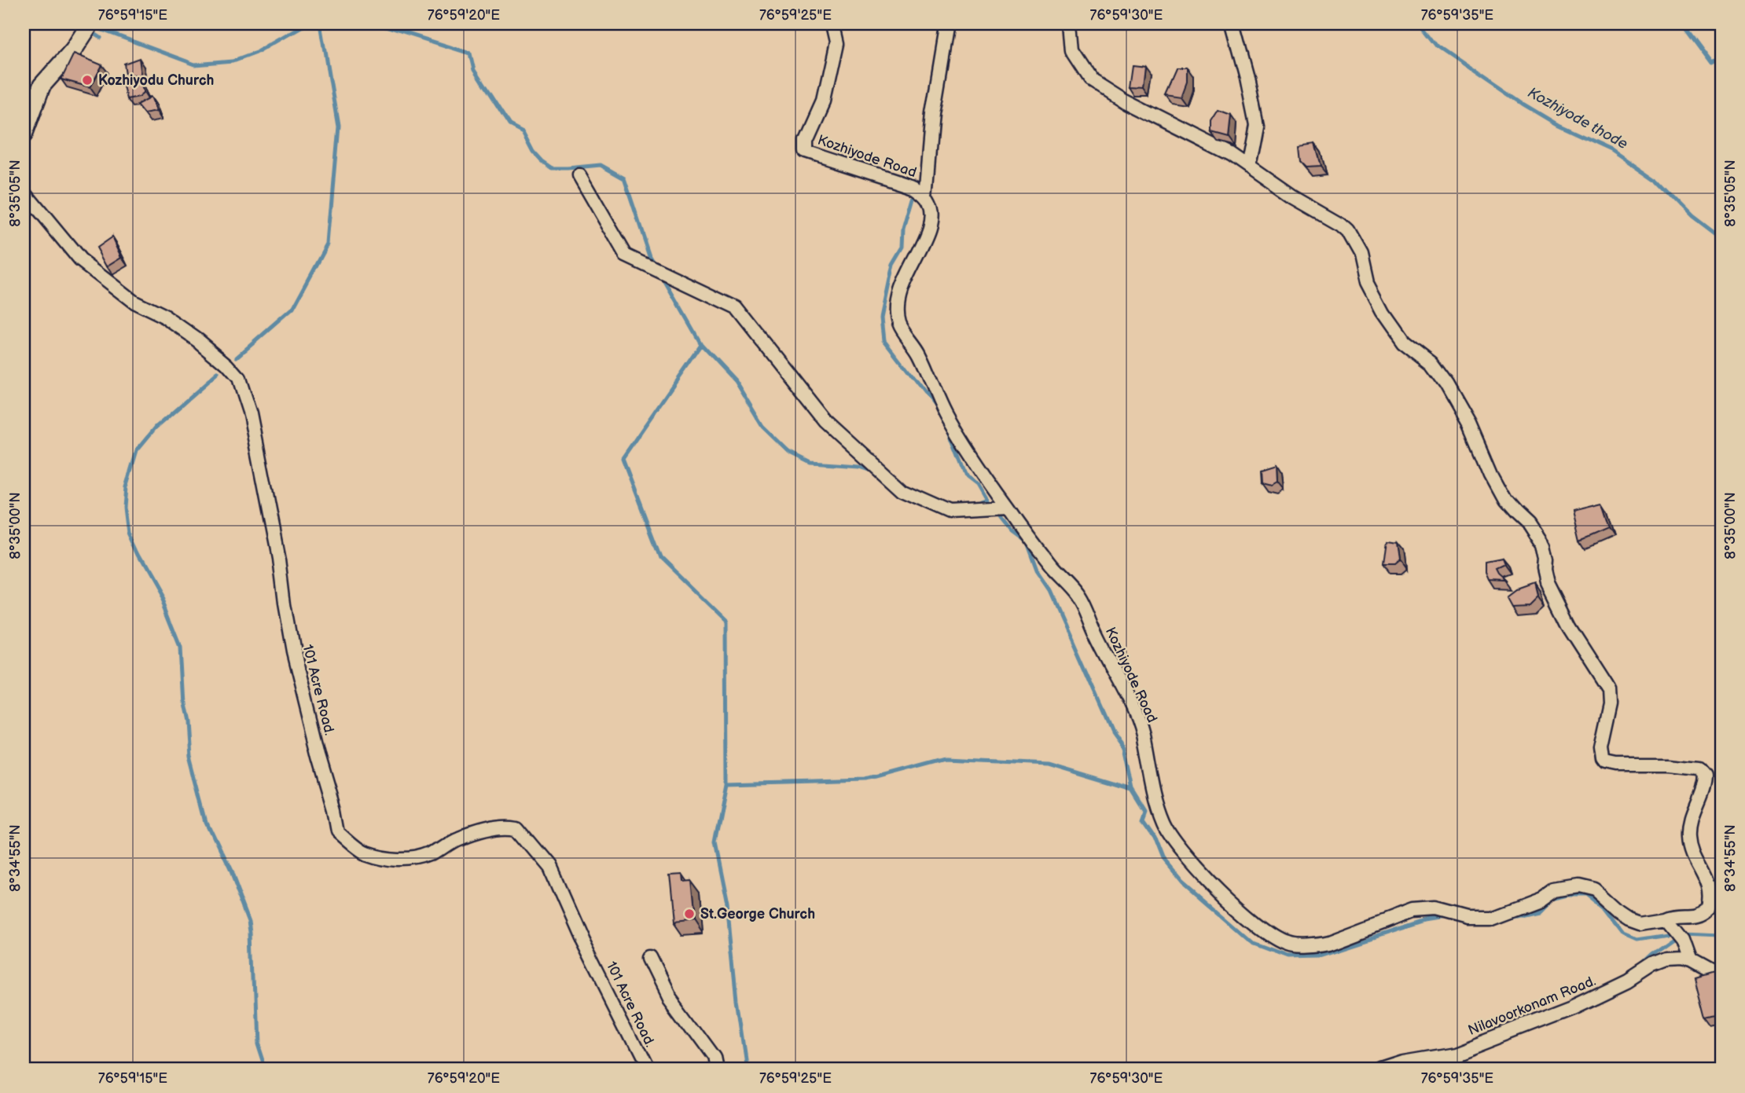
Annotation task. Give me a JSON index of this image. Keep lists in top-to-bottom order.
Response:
{
  "streets": {
    "street": ["Kozhiyode Road", "101 Acre Road.", "Nilavoorkonam Road."]
  },
  "water": ["Kozhiyode thode"],
  "places": ["Kozhiyodu Church", "St.George Church"],
  "coordinates": [
    "76°59'15\"E",
    "76°59'20\"E",
    "76°59'25\"E",
    "76°59'30\"E",
    "76°59'35\"E",
    "8°35'05\"N",
    "8°35'00\"N",
    "8°34'55\"N"
  ]
}
